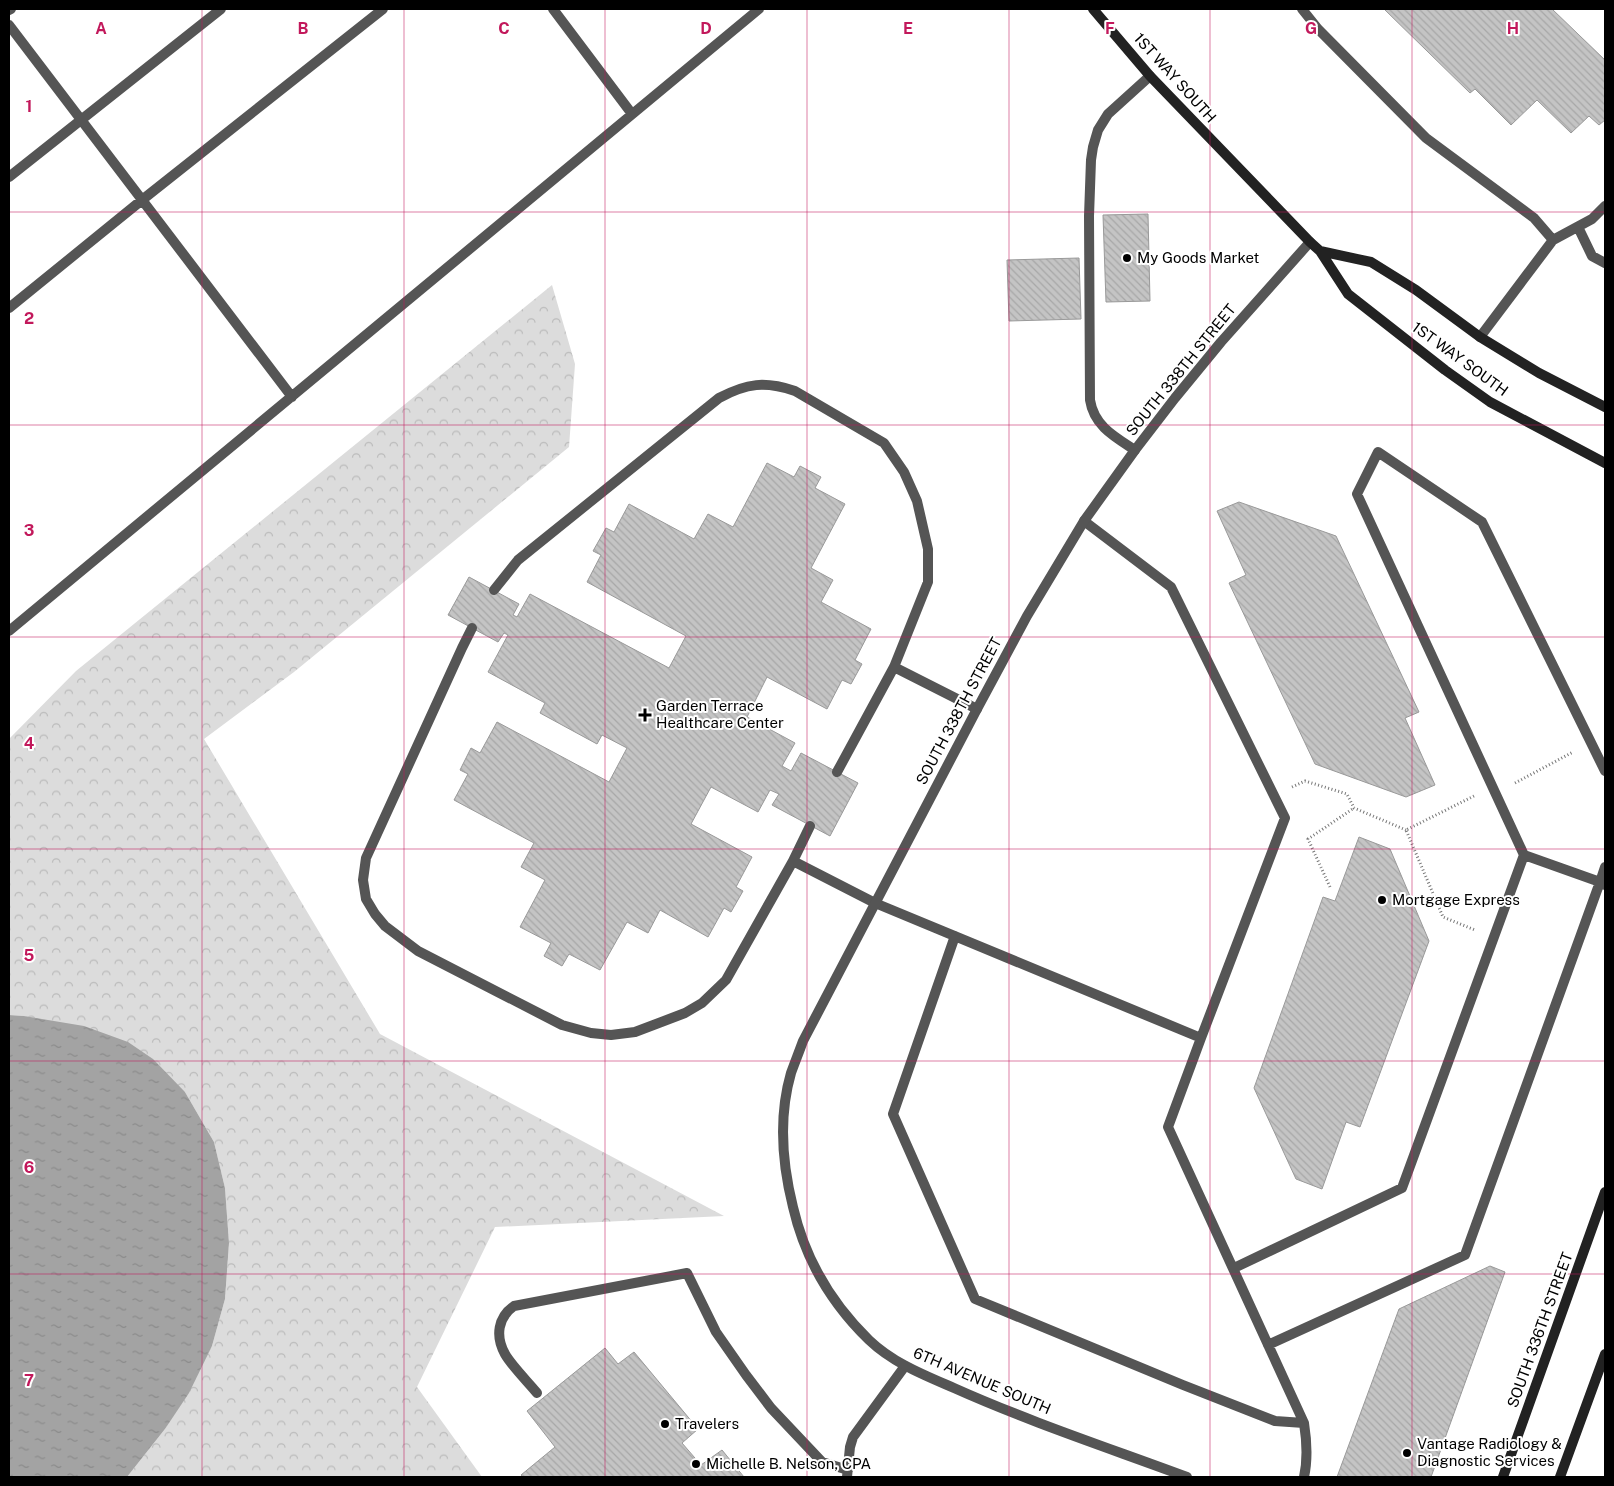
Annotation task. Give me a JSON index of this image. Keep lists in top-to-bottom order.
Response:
{
  "streets": {
    "main road": ["1ST WAY SOUTH", "SOUTH 336TH STREET"],
    "street": ["SOUTH 338TH STREET", "6TH AVENUE SOUTH"]
  },
  "crossings": [
    ["1ST WAY SOUTH", "SOUTH 338TH STREET"],
    ["SOUTH 338TH STREET", "6TH AVENUE SOUTH"]
  ],
  "places": {
    "other": [
      "My Goods Market",
      "Mortgage Express",
      "Travelers",
      "Vantage Radiology & Diagnostic Services",
      "Michelle B. Nelson, CPA"
    ],
    "health": ["Garden Terrace Healthcare Center"]
  },
  "grid": {
    "columns": [
      "A",
      "B",
      "C",
      "D",
      "E",
      "F",
      "G",
      "H"
    ],
    "rows": [
      "1",
      "2",
      "3",
      "4",
      "5",
      "6",
      "7"
    ]
  }
}
